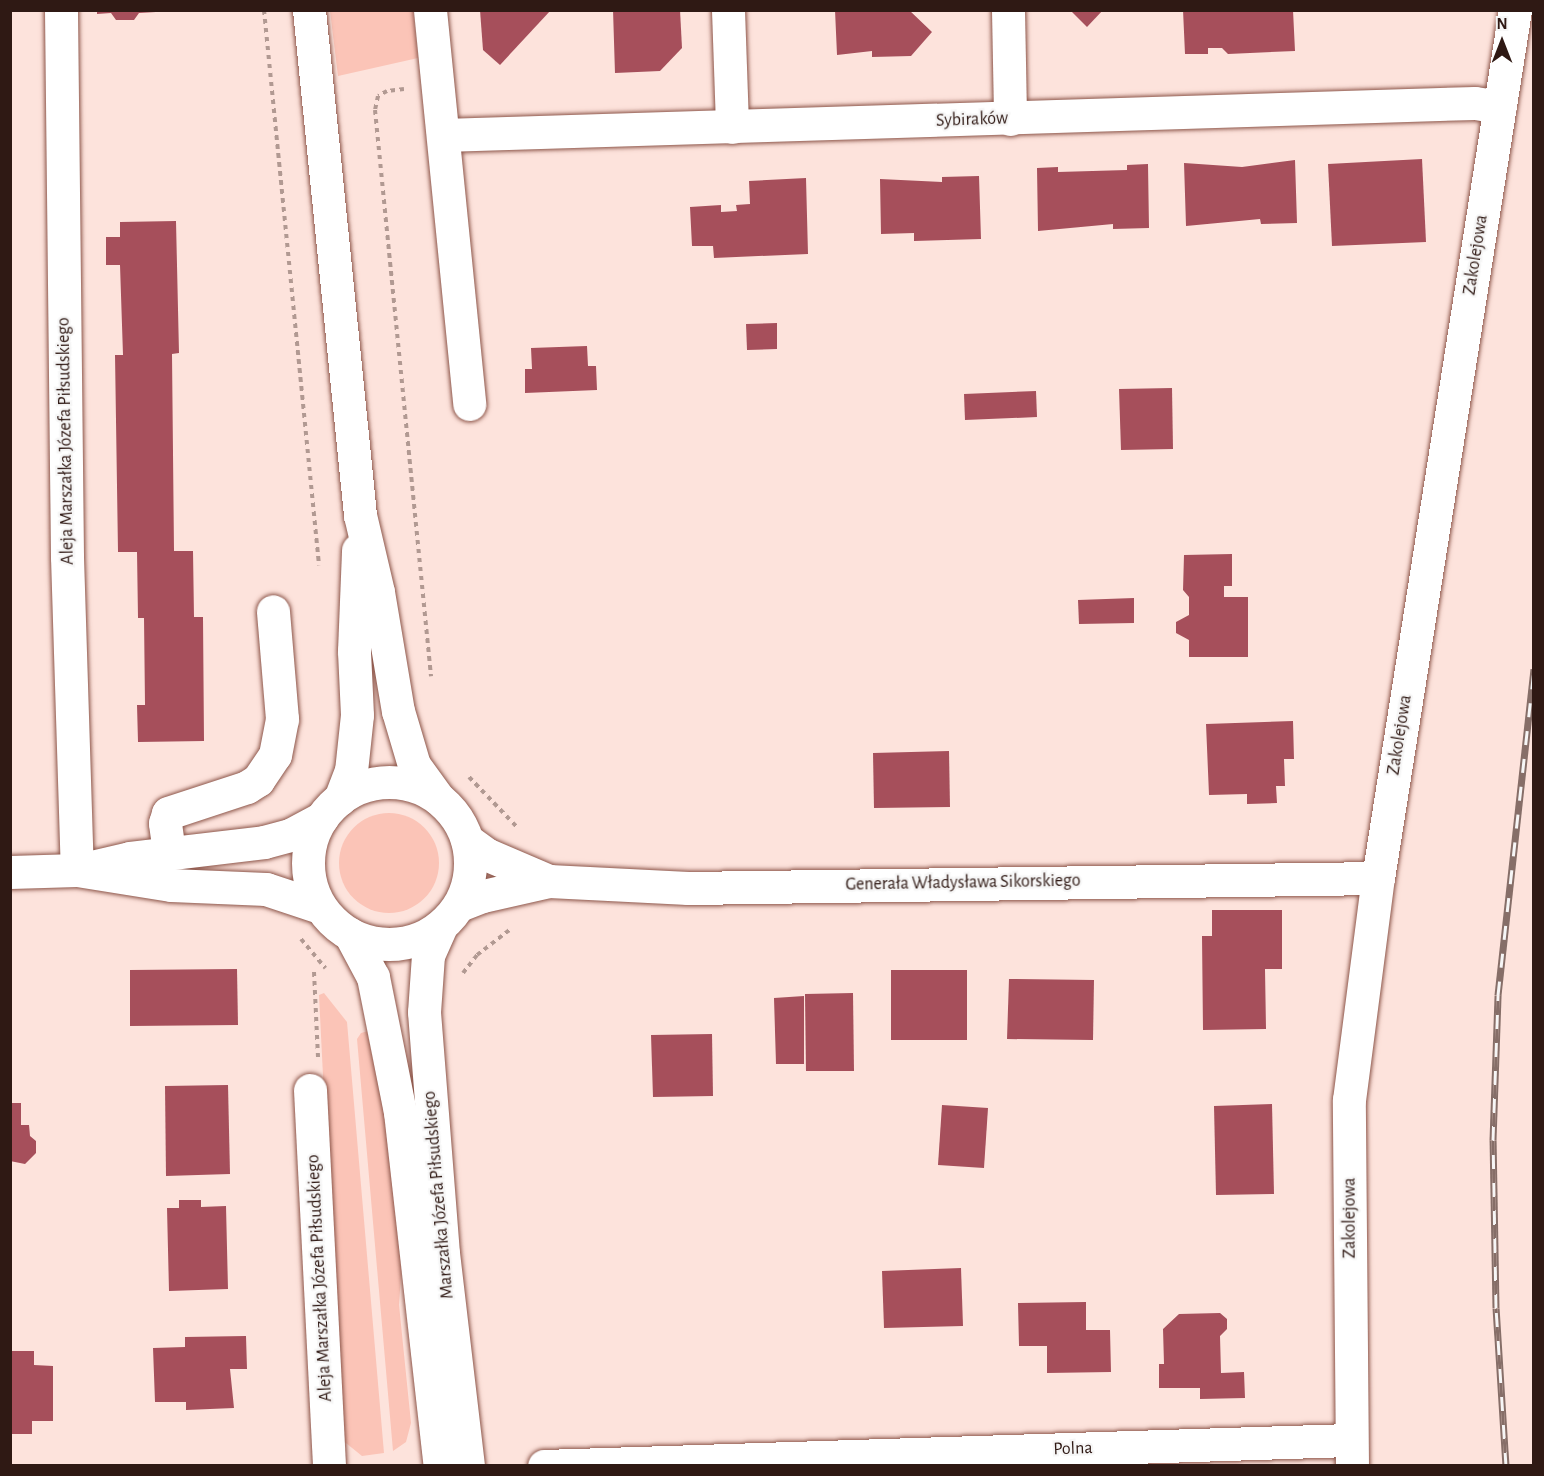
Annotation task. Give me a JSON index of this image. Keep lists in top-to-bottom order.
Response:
{
  "streets": {
    "street": [
      "Sybiraków",
      "Zakolejowa",
      "Aleja Marszałka Józefa Piłsudskiego",
      "Generała Władysława Sikorskiego",
      "Marszałka Józefa Piłsudskiego",
      "Polna"
    ]
  },
  "crossings": [
    ["Sybiraków", "Zakolejowa"],
    ["Zakolejowa", "Generała Władysława Sikorskiego"],
    ["Zakolejowa", "Polna"],
    ["Generała Władysława Sikorskiego", "Marszałka Józefa Piłsudskiego"]
  ],
  "north": "top"
}
